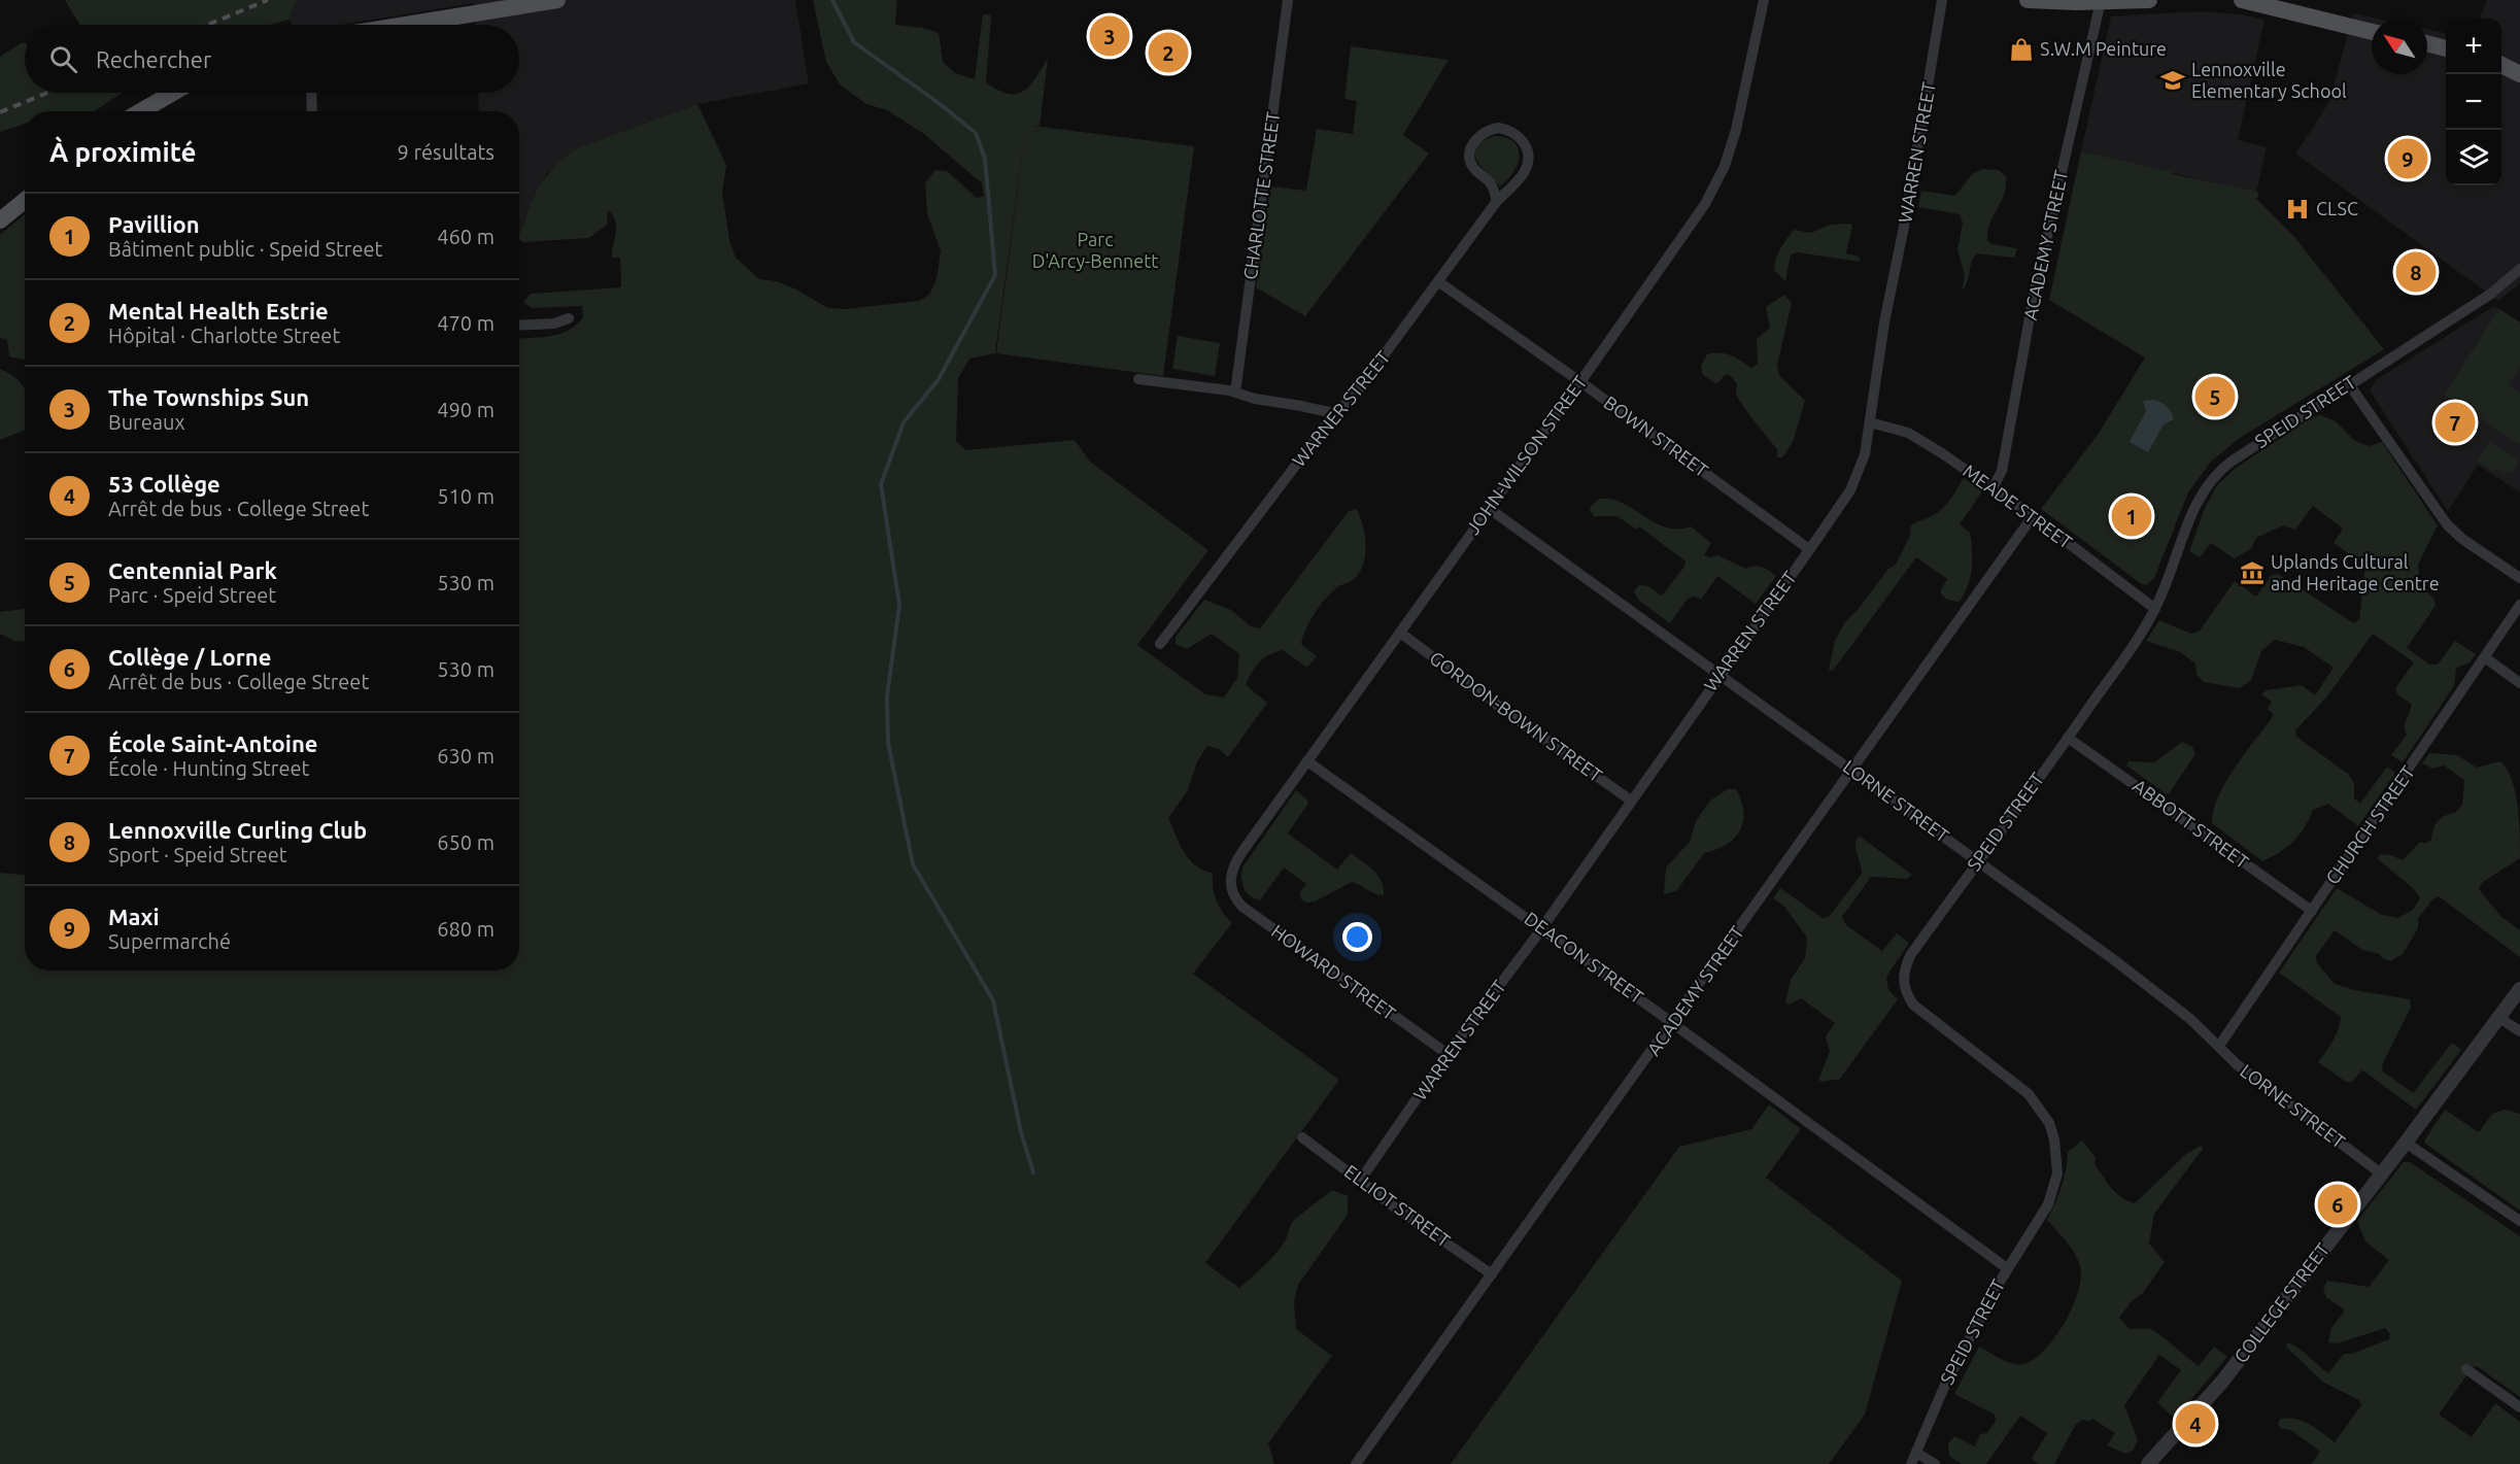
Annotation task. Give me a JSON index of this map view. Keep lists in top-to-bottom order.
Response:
{
  "streets": {
    "street": [
      "WARREN STREET",
      "CHARLOTTE STREET",
      "ACADEMY STREET",
      "WARNER STREET",
      "SPEID STREET",
      "BOWN STREET",
      "JOHN-WILSON STREET",
      "MEADE STREET",
      "GORDON-BOWN STREET",
      "LORNE STREET",
      "ABBOTT STREET",
      "CHURCH STREET",
      "DEACON STREET",
      "HOWARD STREET",
      "ELLIOT STREET",
      "COLLEGE STREET"
    ]
  },
  "crossings": [
    ["WARREN STREET", "BOWN STREET"],
    ["WARREN STREET", "MEADE STREET"],
    ["WARREN STREET", "GORDON-BOWN STREET"],
    ["WARREN STREET", "LORNE STREET"],
    ["WARREN STREET", "DEACON STREET"],
    ["WARREN STREET", "HOWARD STREET"],
    ["WARREN STREET", "ELLIOT STREET"],
    ["ACADEMY STREET", "MEADE STREET"],
    ["ACADEMY STREET", "LORNE STREET"],
    ["ACADEMY STREET", "DEACON STREET"],
    ["ACADEMY STREET", "ELLIOT STREET"],
    ["WARNER STREET", "BOWN STREET"],
    ["SPEID STREET", "MEADE STREET"],
    ["SPEID STREET", "LORNE STREET"],
    ["SPEID STREET", "ABBOTT STREET"],
    ["SPEID STREET", "DEACON STREET"],
    ["BOWN STREET", "JOHN-WILSON STREET"],
    ["JOHN-WILSON STREET", "GORDON-BOWN STREET"],
    ["JOHN-WILSON STREET", "LORNE STREET"],
    ["JOHN-WILSON STREET", "DEACON STREET"],
    ["JOHN-WILSON STREET", "HOWARD STREET"],
    ["LORNE STREET", "CHURCH STREET"],
    ["LORNE STREET", "COLLEGE STREET"],
    ["ABBOTT STREET", "CHURCH STREET"]
  ],
  "parks": ["Parc D'Arcy-Bennett"],
  "places": {
    "shop": ["S.W.M Peinture"],
    "school or university": ["Lennoxville Elementary School"],
    "hospital": ["CLSC"],
    "museum": ["Uplands Cultural and Heritage Centre"]
  },
  "north": "top left",
  "page": {
    "pins": [
      "3",
      "2",
      "9",
      "8",
      "5",
      "7",
      "1",
      "6",
      "4"
    ],
    "map_buttons": ["+", "−"],
    "search": "Rechercher",
    "heading": ["À proximité", "9 résultats"],
    "list": [
      {
        "mark": "1",
        "name": "Pavillion",
        "note": "Bâtiment public · Speid Street",
        "value": "460 m"
      },
      {
        "mark": "2",
        "name": "Mental Health Estrie",
        "note": "Hôpital · Charlotte Street",
        "value": "470 m"
      },
      {
        "mark": "3",
        "name": "The Townships Sun",
        "note": "Bureaux",
        "value": "490 m"
      },
      {
        "mark": "4",
        "name": "53 Collège",
        "note": "Arrêt de bus · College Street",
        "value": "510 m"
      },
      {
        "mark": "5",
        "name": "Centennial Park",
        "note": "Parc · Speid Street",
        "value": "530 m"
      },
      {
        "mark": "6",
        "name": "Collège / Lorne",
        "note": "Arrêt de bus · College Street",
        "value": "530 m"
      },
      {
        "mark": "7",
        "name": "École Saint-Antoine",
        "note": "École · Hunting Street",
        "value": "630 m"
      },
      {
        "mark": "8",
        "name": "Lennoxville Curling Club",
        "note": "Sport · Speid Street",
        "value": "650 m"
      },
      {
        "mark": "9",
        "name": "Maxi",
        "note": "Supermarché",
        "value": "680 m"
      }
    ]
  }
}
